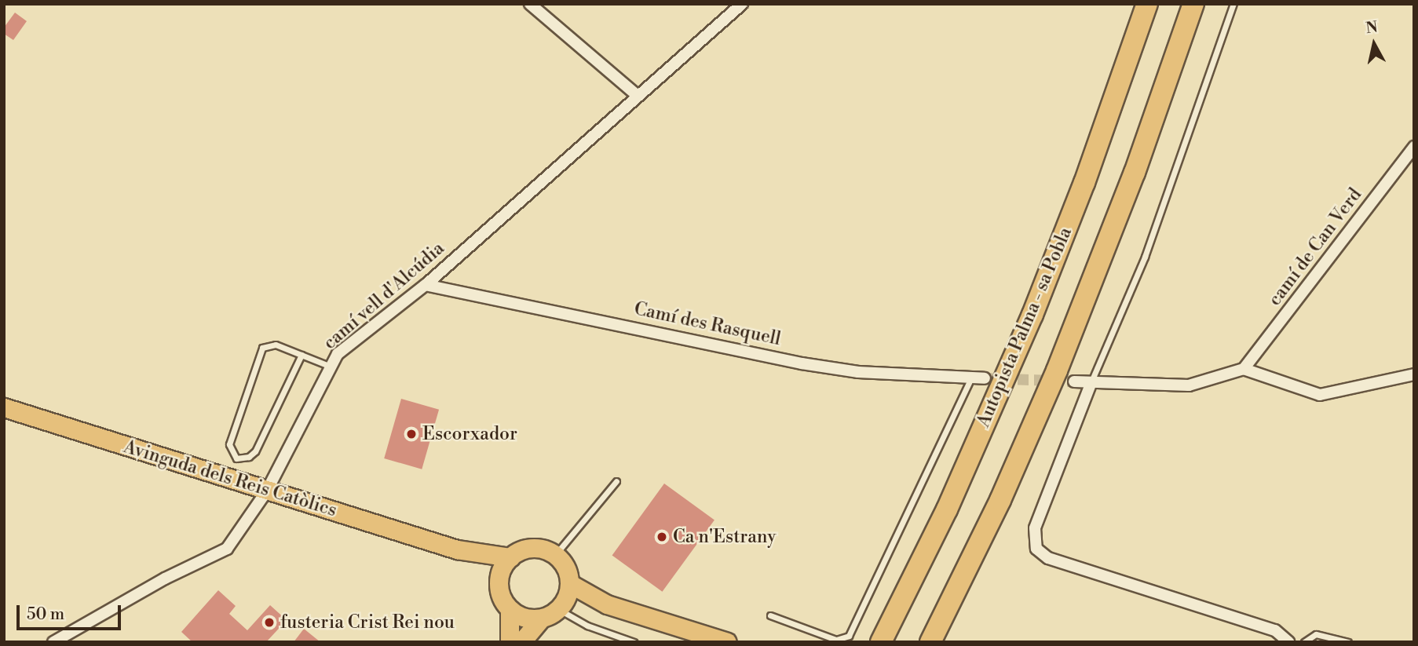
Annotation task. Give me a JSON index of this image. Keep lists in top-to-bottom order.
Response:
{
  "streets": {
    "highway": ["Autopista Palma - sa Pobla"],
    "main road": ["Avinguda dels Reis Catòlics"],
    "street": ["camí de Can Verd", "camí vell d'Alcúdia", "Camí des Rasquell"]
  },
  "crossings": [
    ["camí vell d'Alcúdia", "Camí des Rasquell"],
    ["camí vell d'Alcúdia", "Avinguda dels Reis Catòlics"]
  ],
  "places": ["Escorxador", "Ca n'Estrany", "fusteria Crist Rei nou"],
  "scale_bar": "50 m",
  "north": "top"
}
